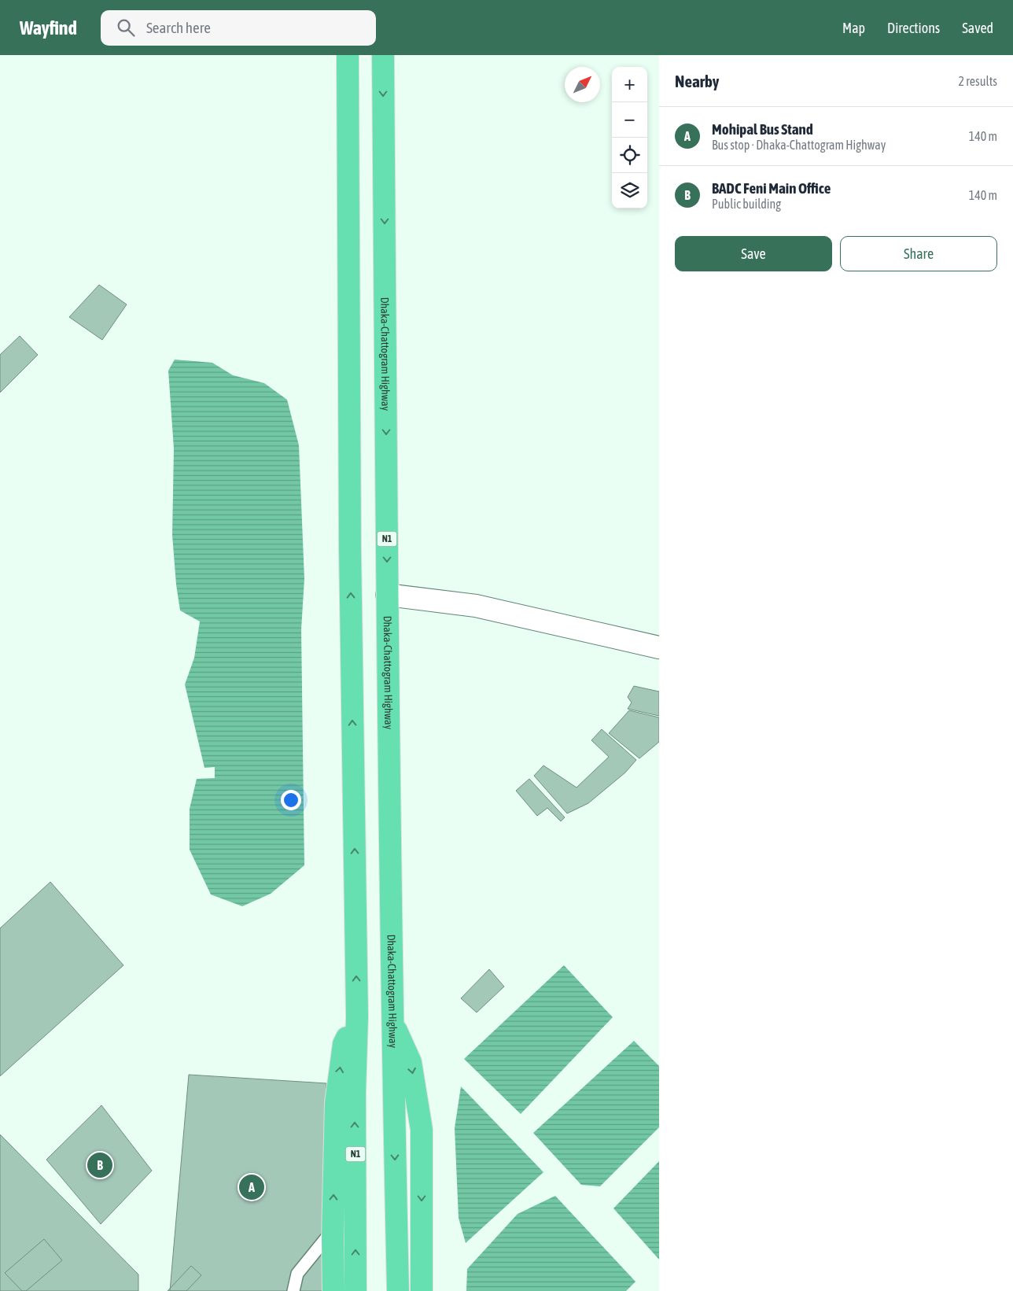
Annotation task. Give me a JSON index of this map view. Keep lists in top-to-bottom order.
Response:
{
  "streets": {
    "highway": ["Dhaka-Chattogram Highway", "N1"]
  },
  "north": "top right",
  "page": {
    "header": "Wayfind",
    "search": "Search here",
    "nav": ["Map", "Directions", "Saved"],
    "heading": ["Nearby", "2 results"],
    "map_buttons": ["+", "−"],
    "list": [
      {
        "mark": "A",
        "name": "Mohipal Bus Stand",
        "note": "Bus stop · Dhaka-Chattogram Highway",
        "value": "140 m"
      },
      {
        "mark": "B",
        "name": "BADC Feni Main Office",
        "note": "Public building",
        "value": "140 m"
      }
    ],
    "buttons": ["Save", "Share"],
    "pins": ["B", "A"]
  }
}
